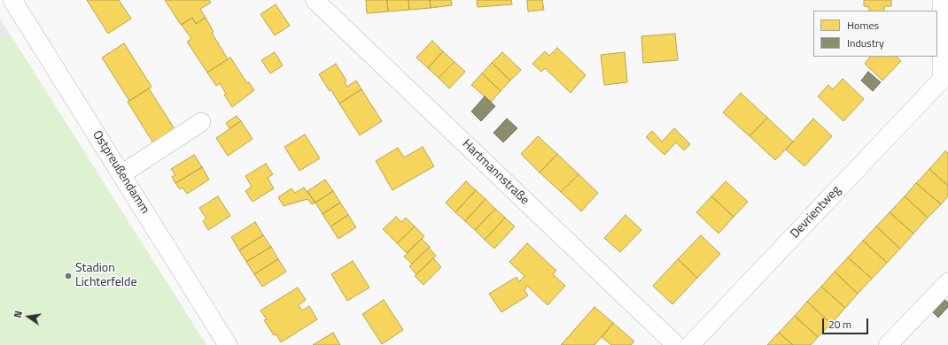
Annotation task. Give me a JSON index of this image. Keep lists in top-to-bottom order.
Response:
{
  "streets": {
    "street": ["Ostpreußendamm", "Hartmannstraße", "Devrientweg"]
  },
  "places": ["Stadion Lichterfelde"],
  "legend": ["Homes", "Industry"],
  "scale_bar": "20 m",
  "north": "left"
}
